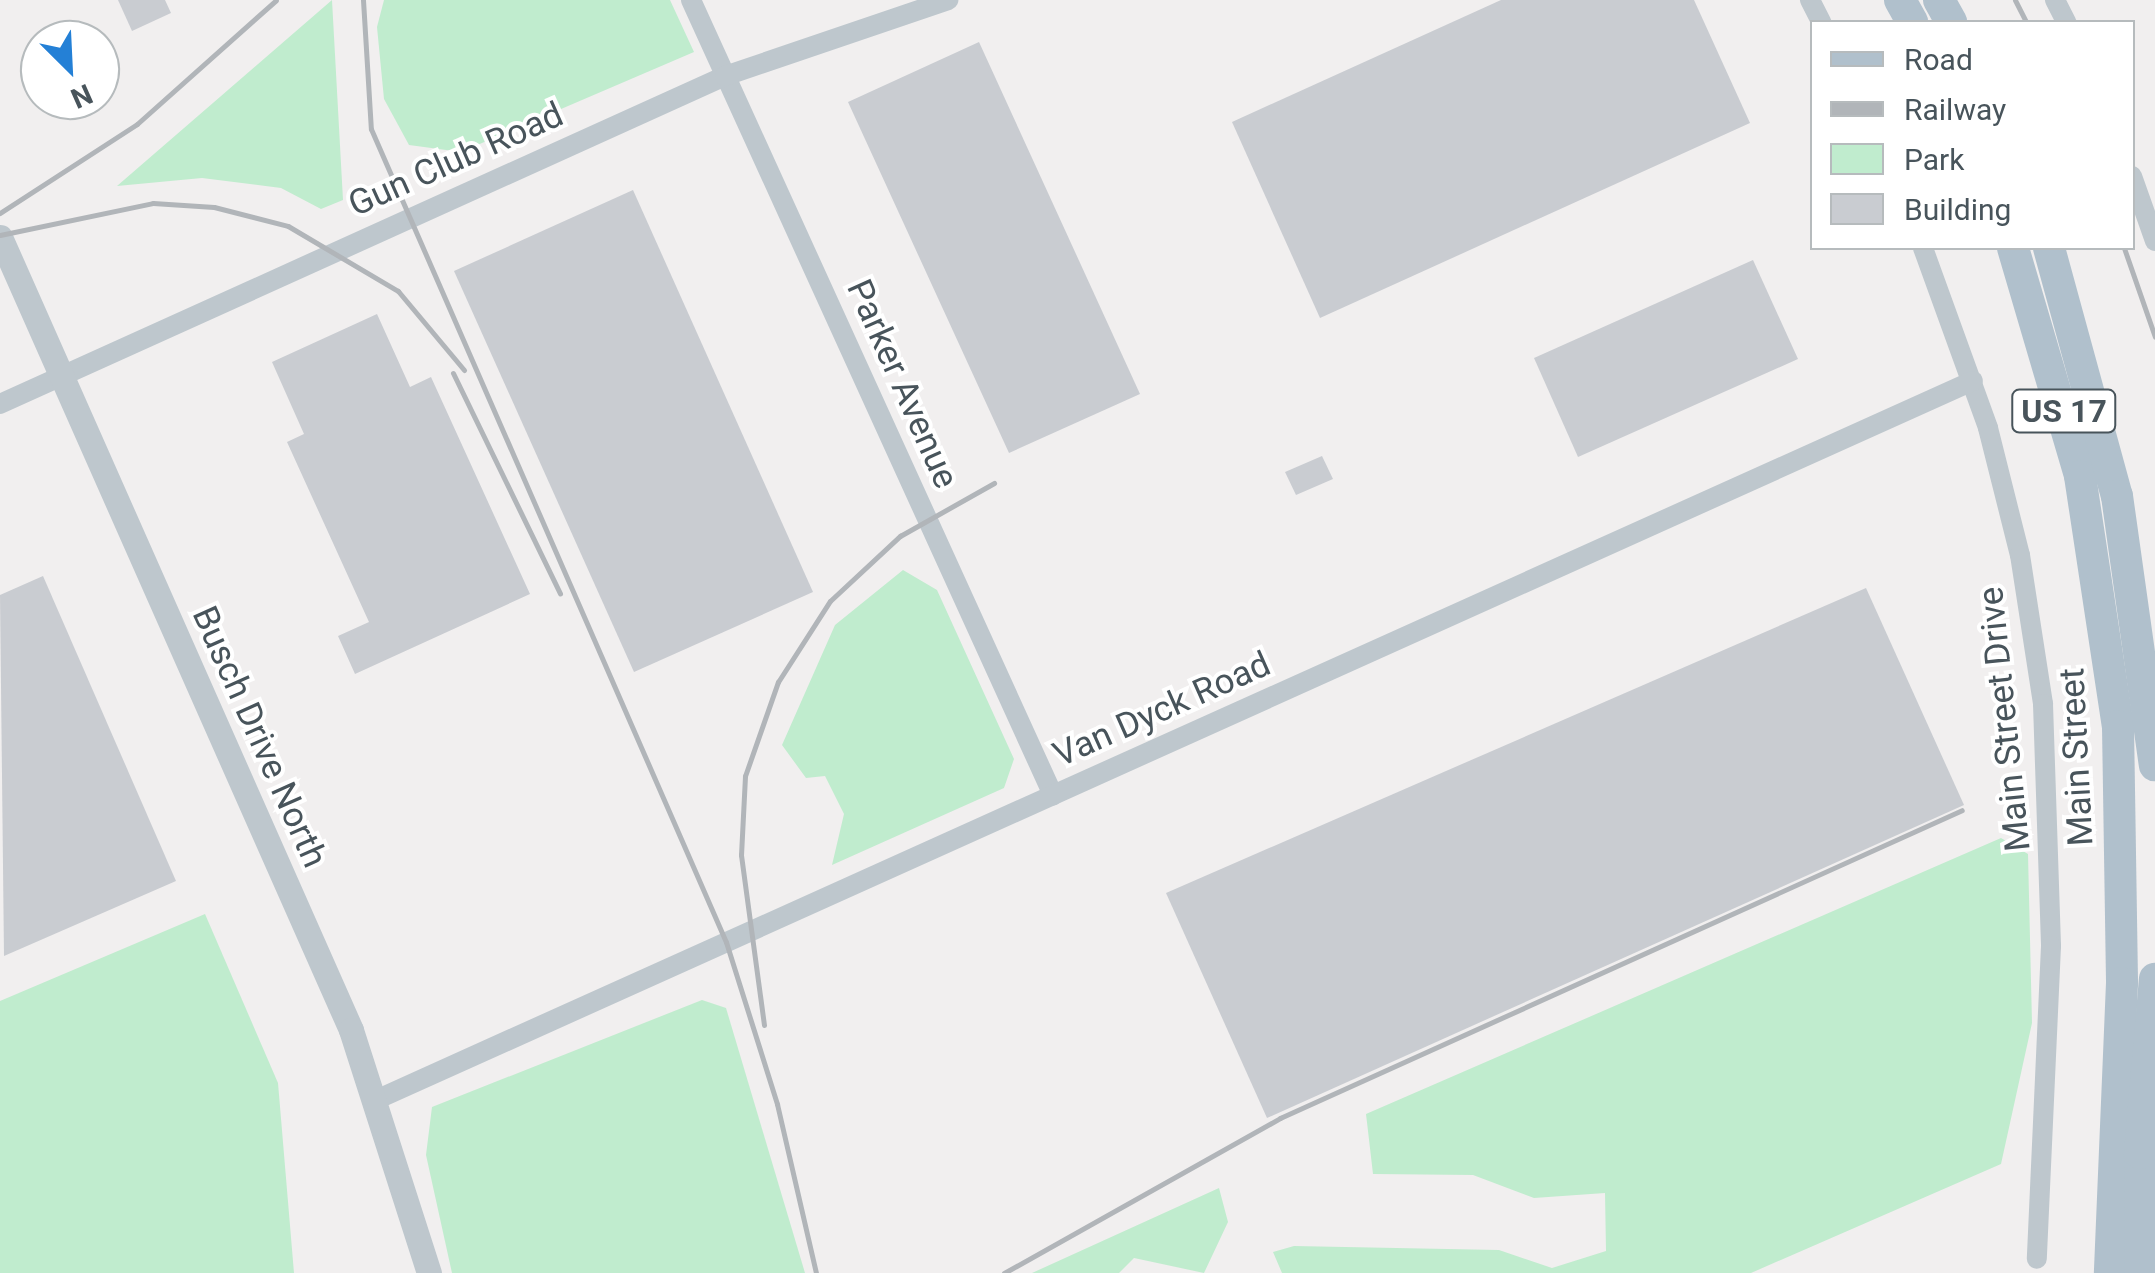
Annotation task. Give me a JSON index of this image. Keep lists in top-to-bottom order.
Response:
{
  "streets": {
    "main road": ["US 17", "Main Street"],
    "street": [
      "Gun Club Road",
      "Parker Avenue",
      "Van Dyck Road",
      "Main Street Drive",
      "Busch Drive North"
    ]
  },
  "crossings": [
    ["Gun Club Road", "Parker Avenue"],
    ["Gun Club Road", "Busch Drive North"],
    ["Parker Avenue", "Van Dyck Road"],
    ["Van Dyck Road", "Main Street Drive"],
    ["Van Dyck Road", "Busch Drive North"]
  ],
  "legend": [
    "Road",
    "Railway",
    "Park",
    "Building"
  ],
  "north": "bottom right"
}
